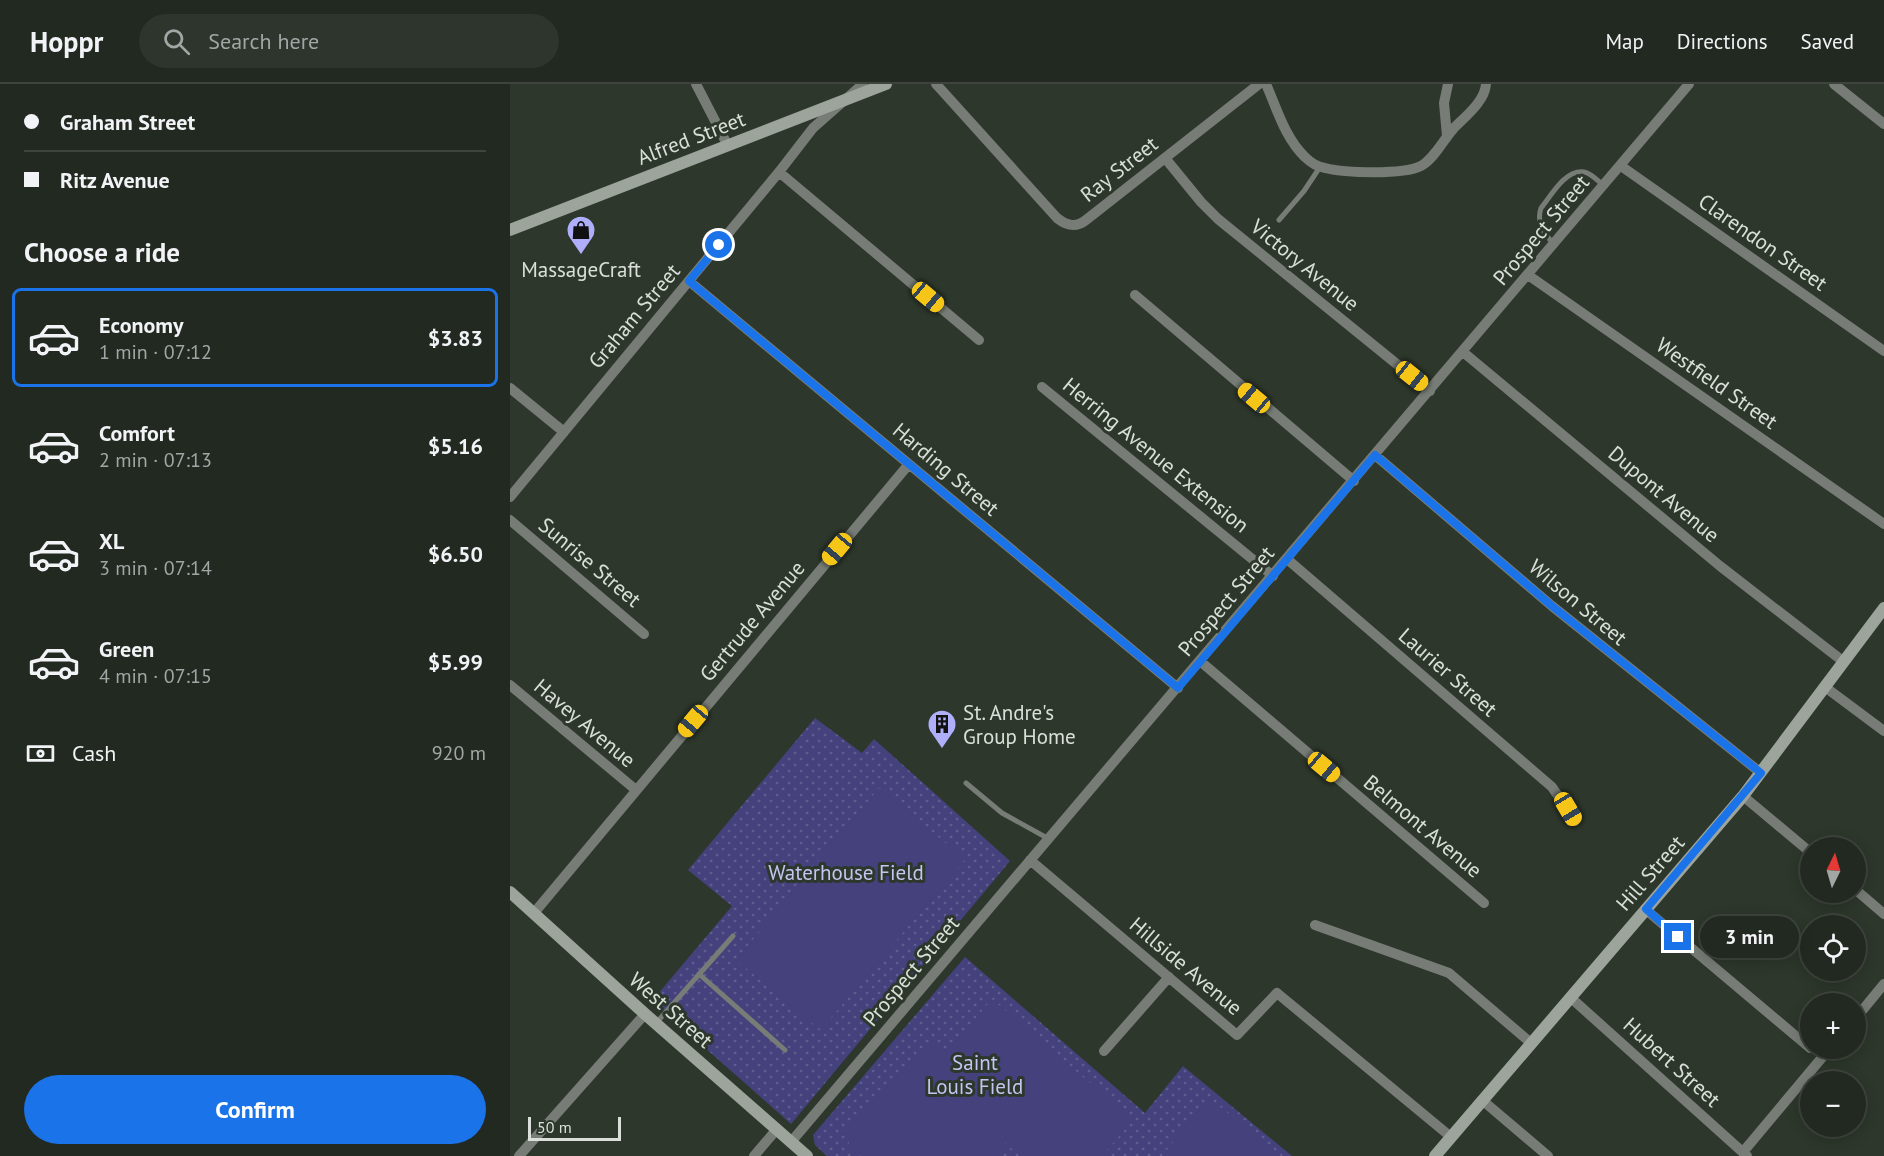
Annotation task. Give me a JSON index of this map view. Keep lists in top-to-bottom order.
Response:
{
  "streets": {
    "street": [
      "Alfred Street",
      "Ray Street",
      "Prospect Street",
      "Clarendon Street",
      "Victory Avenue",
      "Graham Street",
      "Westfield Street",
      "Herring Avenue Extension",
      "Harding Street",
      "Dupont Avenue",
      "Sunrise Street",
      "Wilson Street",
      "Gertrude Avenue",
      "Laurier Street",
      "Havey Avenue",
      "Belmont Avenue",
      "Hill Street",
      "Hillside Avenue",
      "West Street",
      "Hubert Street"
    ]
  },
  "crossings": [
    ["Alfred Street", "Graham Street"],
    ["Ray Street", "Victory Avenue"],
    ["Prospect Street", "Clarendon Street"],
    ["Prospect Street", "Victory Avenue"],
    ["Prospect Street", "Westfield Street"],
    ["Prospect Street", "Herring Avenue Extension"],
    ["Prospect Street", "Harding Street"],
    ["Prospect Street", "Dupont Avenue"],
    ["Prospect Street", "Wilson Street"],
    ["Prospect Street", "Laurier Street"],
    ["Prospect Street", "Belmont Avenue"],
    ["Prospect Street", "Hillside Avenue"],
    ["Prospect Street", "West Street"],
    ["Graham Street", "Harding Street"],
    ["Harding Street", "Gertrude Avenue"],
    ["Dupont Avenue", "Hill Street"],
    ["Wilson Street", "Hill Street"],
    ["Gertrude Avenue", "Havey Avenue"],
    ["Gertrude Avenue", "West Street"],
    ["Hill Street", "Hillside Avenue"],
    ["Hill Street", "Hubert Street"]
  ],
  "parks": ["Waterhouse Field", "Saint Louis Field"],
  "places": {
    "shop": ["MassageCraft"],
    "building": ["St. Andre's Group Home"]
  },
  "scale_bar": "50 m",
  "north": "top",
  "page": {
    "header": "Hoppr",
    "search": "Search here",
    "nav": ["Map", "Directions", "Saved"],
    "banner": ["Graham Street", "Ritz Avenue"],
    "heading": "Choose a ride",
    "list": [
      {
        "name": "Economy",
        "note": "1 min · 07:12",
        "value": "$3.83"
      },
      {
        "name": "Comfort",
        "note": "2 min · 07:13",
        "value": "$5.16"
      },
      {
        "name": "XL",
        "note": "3 min · 07:14",
        "value": "$6.50"
      },
      {
        "name": "Green",
        "note": "4 min · 07:15",
        "value": "$5.99"
      }
    ],
    "pay": ["Cash", "920 m"],
    "map_buttons": ["+", "−"],
    "bubble": "3 min",
    "buttons": "Confirm",
    "scale": "50 m"
  }
}
